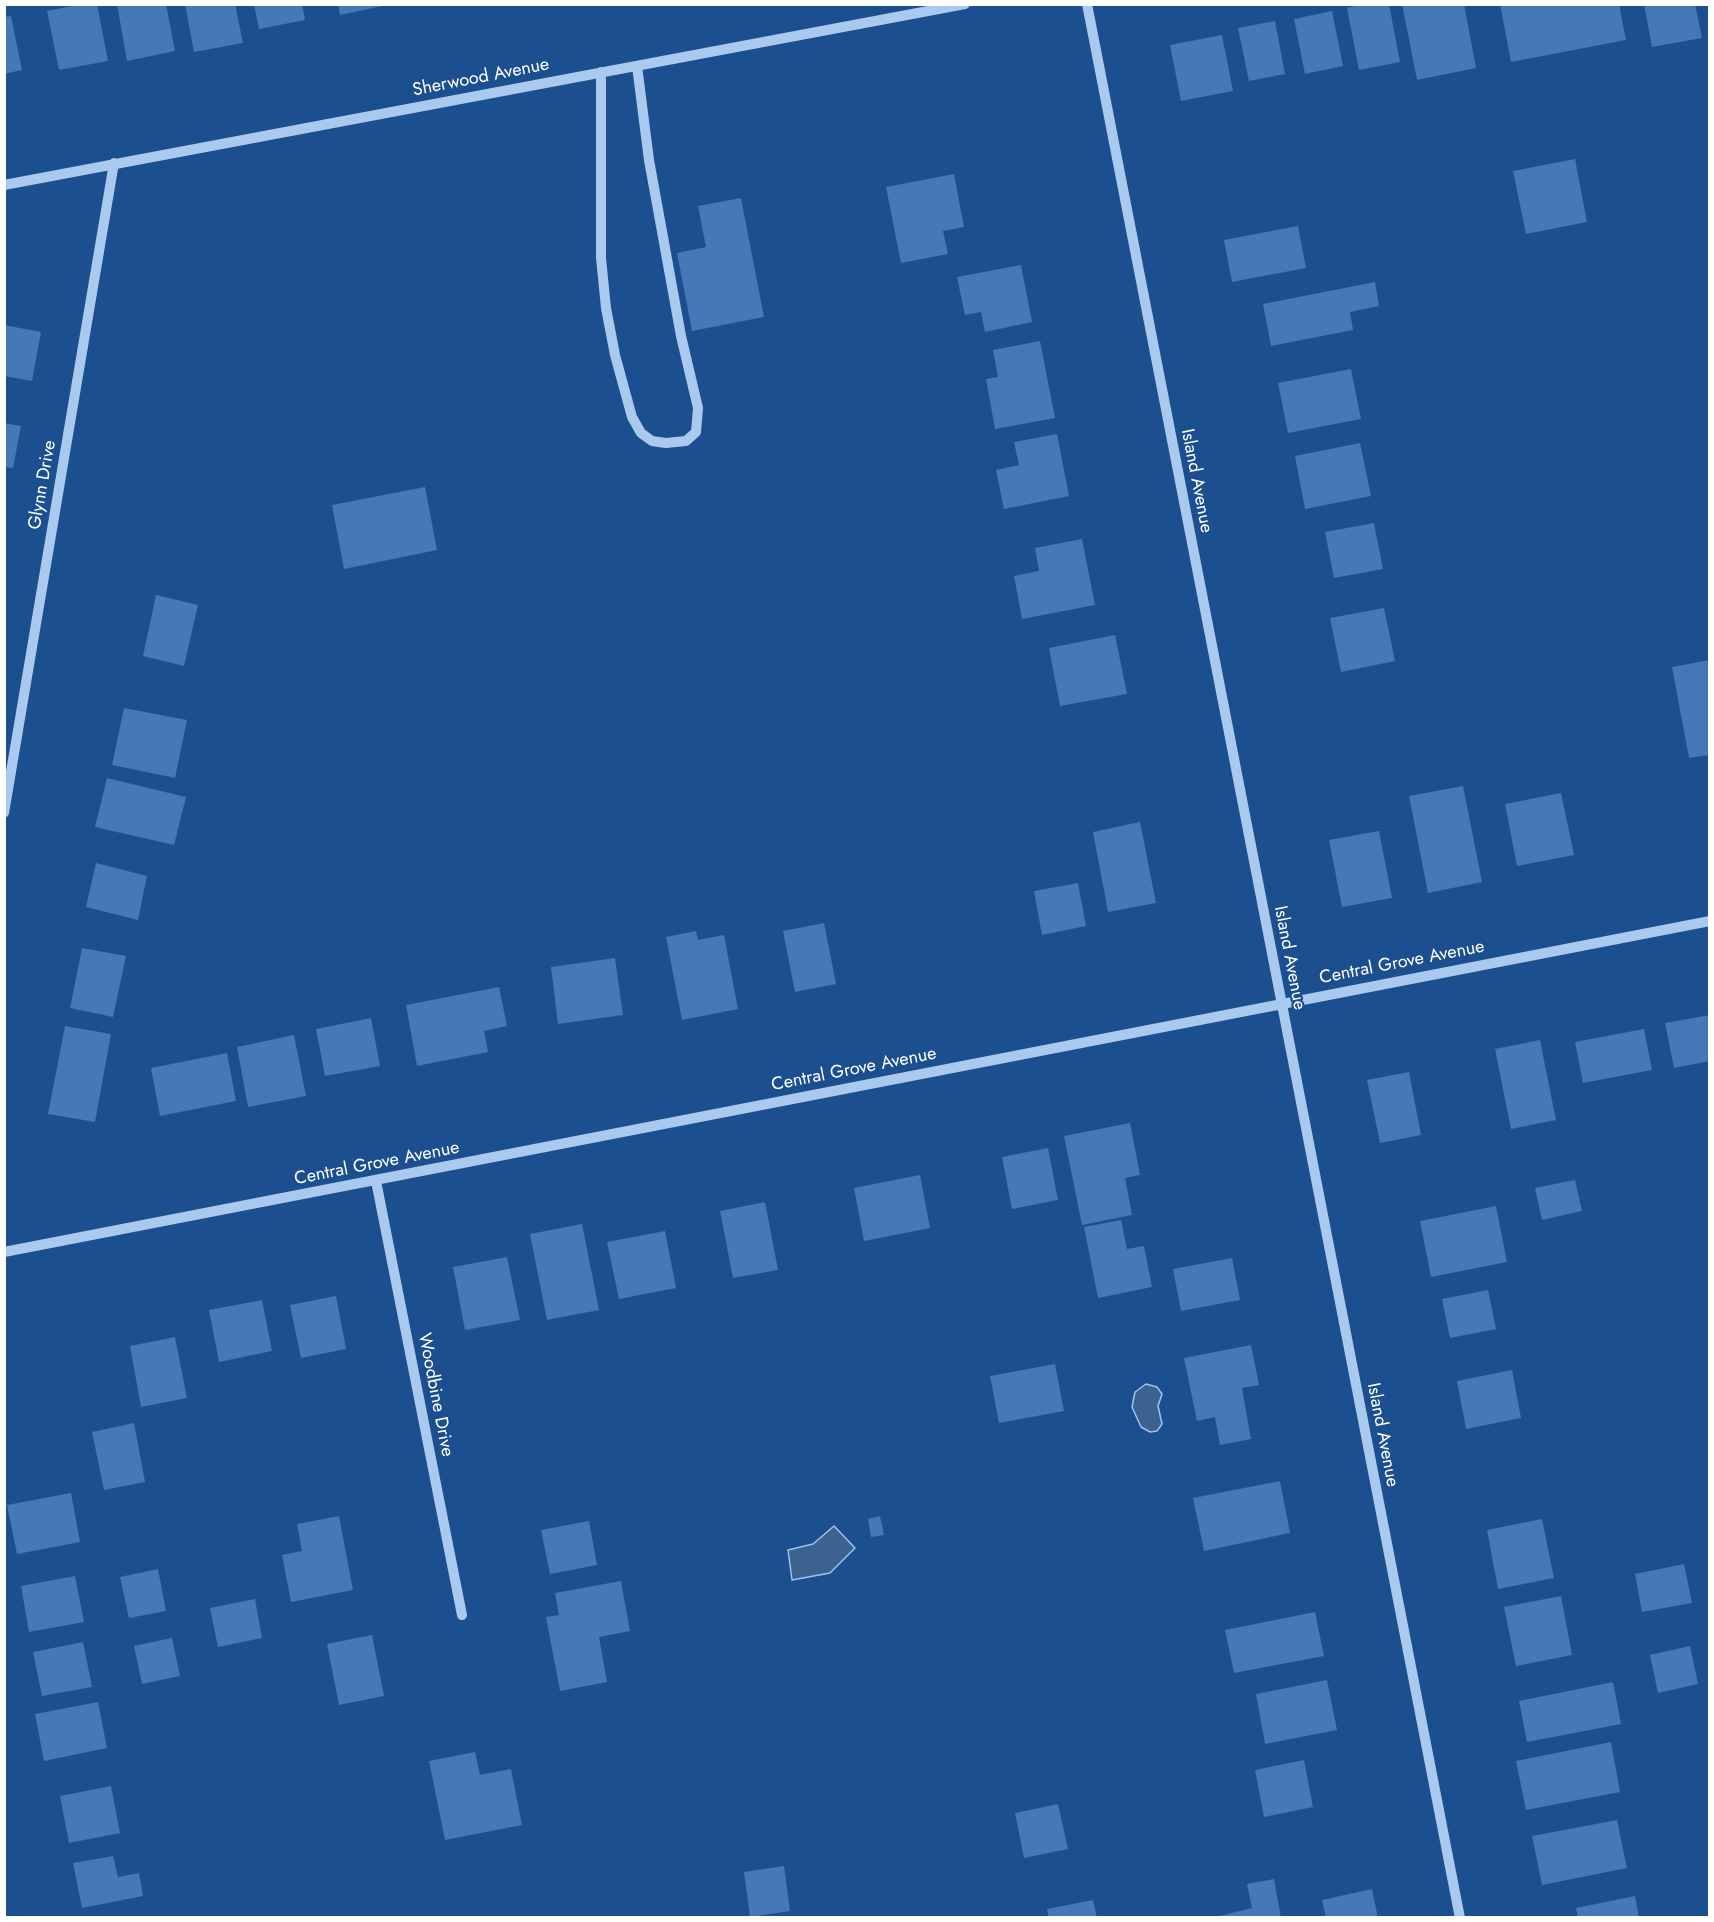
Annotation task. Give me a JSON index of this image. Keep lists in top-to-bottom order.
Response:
{
  "streets": {
    "street": [
      "Sherwood Avenue",
      "Island Avenue",
      "Glynn Drive",
      "Central Grove Avenue",
      "Woodbine Drive"
    ]
  },
  "crossings": [
    ["Sherwood Avenue", "Glynn Drive"],
    ["Island Avenue", "Central Grove Avenue"],
    ["Central Grove Avenue", "Woodbine Drive"]
  ]
}
